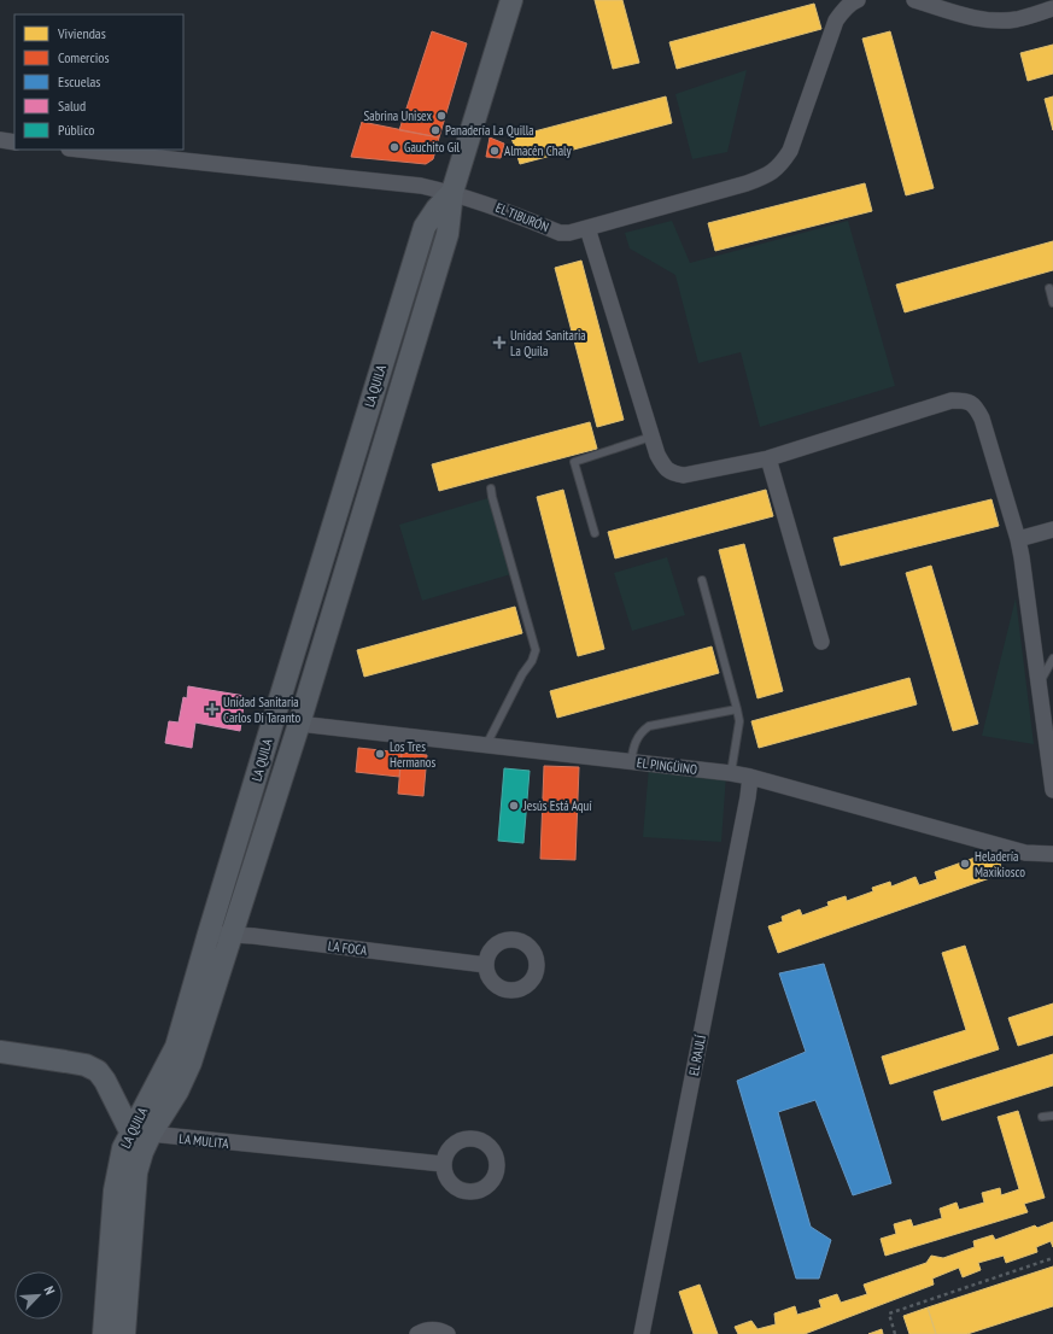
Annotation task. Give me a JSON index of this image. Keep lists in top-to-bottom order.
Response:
{
  "streets": {
    "main road": ["LA QUILA", "EL PINGÜINO"],
    "street": [
      "EL TIBURÓN",
      "LA FOCA",
      "EL RAULÍ",
      "LA MULITA"
    ]
  },
  "crossings": [
    ["EL TIBURÓN", "LA QUILA"],
    ["LA QUILA", "EL PINGÜINO"],
    ["LA QUILA", "LA FOCA"],
    ["LA QUILA", "LA MULITA"],
    ["EL PINGÜINO", "EL RAULÍ"]
  ],
  "places": {
    "other": [
      "Sabrina Unisex",
      "Panadería La Quilla",
      "Gauchito Gil",
      "Almacén Chaly",
      "Los Tres Hermanos",
      "Jesús Está Aquí",
      "Heladería Maxikiosco"
    ],
    "health": ["Unidad Sanitaria La Quila", "Unidad Sanitaria Carlos Di Taranto"]
  },
  "legend": [
    "Viviendas",
    "Comercios",
    "Escuelas",
    "Salud",
    "Público"
  ],
  "north": "top right"
}
